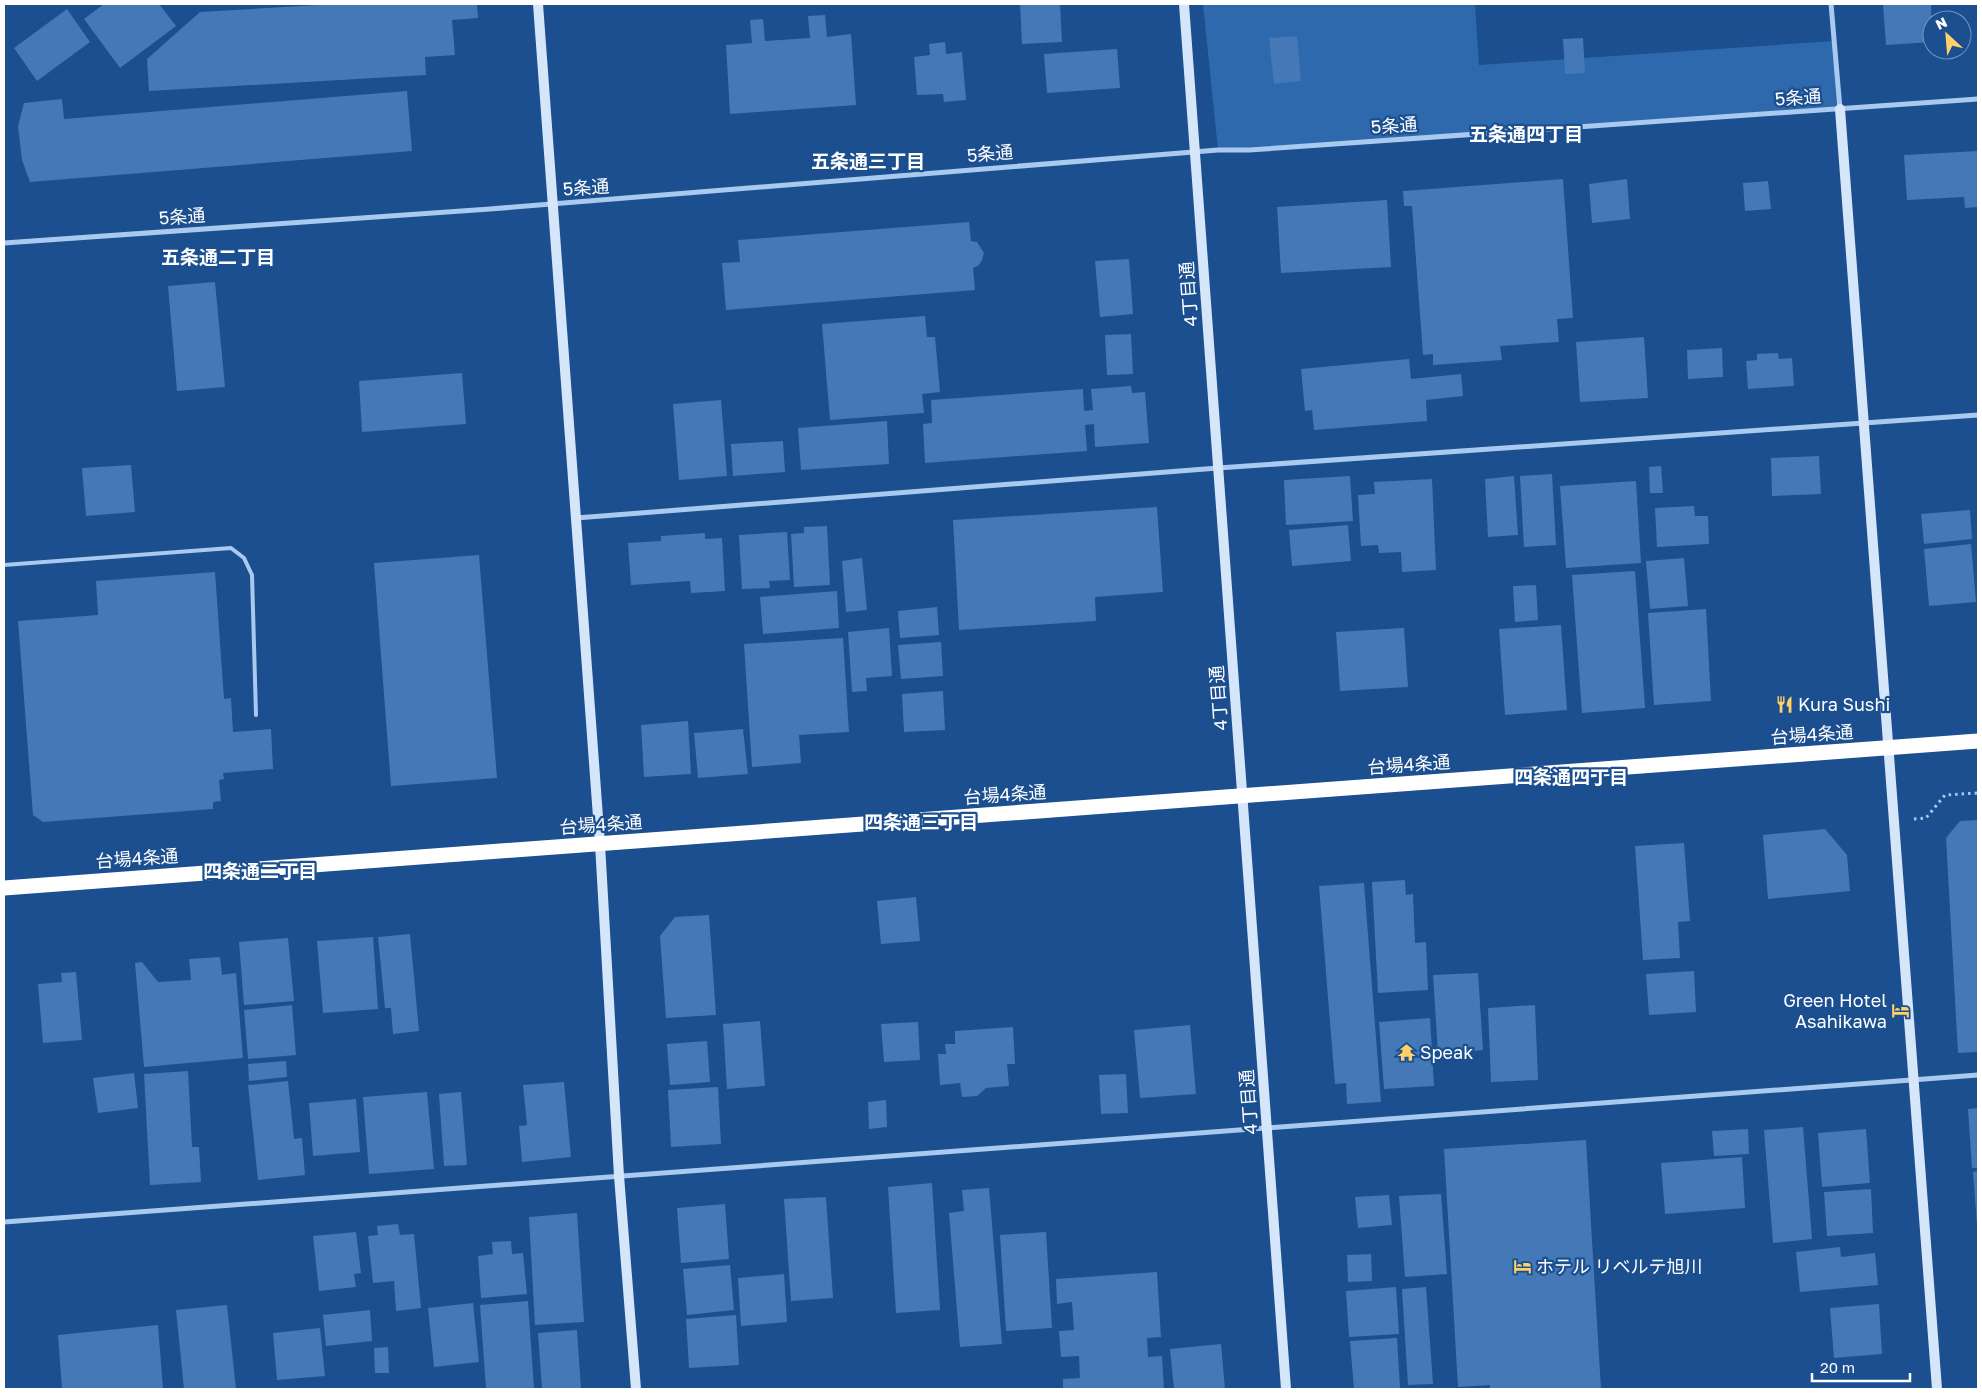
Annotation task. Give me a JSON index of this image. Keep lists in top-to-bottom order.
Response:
{
  "streets": {
    "highway": ["台場4条通"],
    "street": ["5条通", "4丁目通"]
  },
  "crossings": [
    ["5条通", "4丁目通"],
    ["4丁目通", "台場4条通"]
  ],
  "districts": [
    "五条通四丁目",
    "五条通三丁目",
    "五条通二丁目",
    "四条通四丁目",
    "四条通三丁目",
    "四条通二丁目"
  ],
  "places": {
    "restaurant": ["Kura Sushi"],
    "hotel": ["Green Hotel Asahikawa", "ホテル リベルテ旭川"],
    "temple": ["Speak"]
  },
  "scale_bar": "20 m",
  "north": "top left"
}
